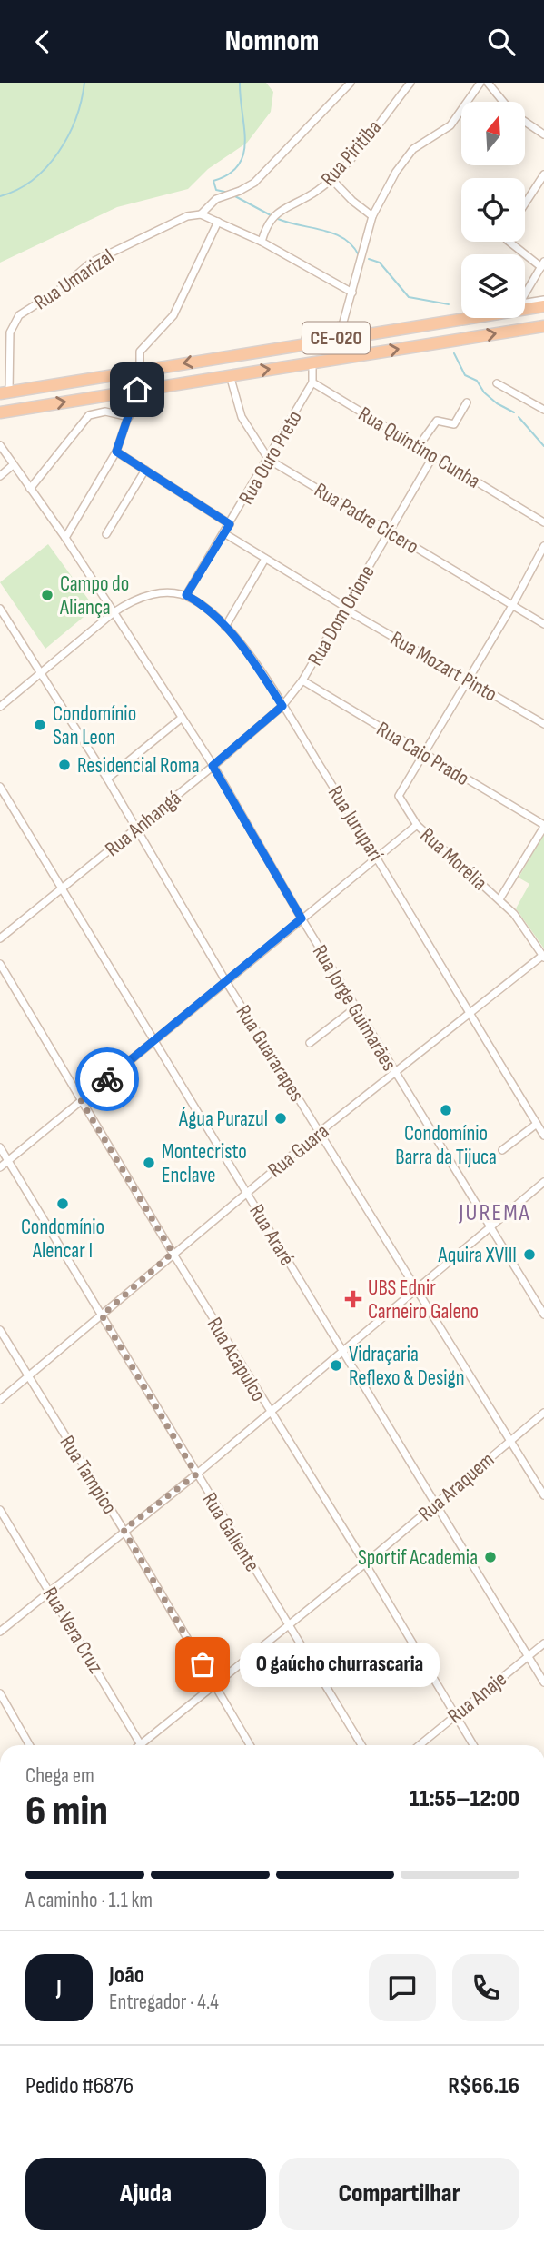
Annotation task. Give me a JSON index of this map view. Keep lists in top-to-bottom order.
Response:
{
  "streets": {
    "highway": ["CE-020"],
    "street": [
      "Rua Piritiba",
      "Rua Umarizal",
      "Rua Quintino Cunha",
      "Rua Ouro Preto",
      "Rua Padre Cícero",
      "Rua Dom Orione",
      "Rua Mozart Pinto",
      "Rua Caio Prado",
      "Rua Anhangá",
      "Rua Juruparí",
      "Rua Morélia",
      "Rua Jorge Guimarães",
      "Rua Guararapes",
      "Rua Guara",
      "Rua Araré",
      "Rua Acapulco",
      "Rua Tampico",
      "Rua Araquem",
      "Rua Galiente",
      "Rua Vera Cruz",
      "Rua Anaje"
    ]
  },
  "crossings": [
    ["Rua Umarizal", "CE-020"],
    ["CE-020", "Rua Padre Cícero"],
    ["Rua Quintino Cunha", "Rua Ouro Preto"],
    ["Rua Quintino Cunha", "Rua Dom Orione"],
    ["Rua Ouro Preto", "Rua Padre Cícero"],
    ["Rua Ouro Preto", "Rua Mozart Pinto"],
    ["Rua Ouro Preto", "Rua Juruparí"],
    ["Rua Padre Cícero", "Rua Dom Orione"],
    ["Rua Dom Orione", "Rua Mozart Pinto"],
    ["Rua Dom Orione", "Rua Caio Prado"],
    ["Rua Dom Orione", "Rua Anhangá"],
    ["Rua Dom Orione", "Rua Juruparí"],
    ["Rua Caio Prado", "Rua Morélia"],
    ["Rua Anhangá", "Rua Juruparí"],
    ["Rua Anhangá", "Rua Jorge Guimarães"],
    ["Rua Anhangá", "Rua Guararapes"],
    ["Rua Anhangá", "Rua Araré"],
    ["Rua Juruparí", "Rua Guara"],
    ["Rua Morélia", "Rua Guara"],
    ["Rua Jorge Guimarães", "Rua Guara"],
    ["Rua Guararapes", "Rua Guara"],
    ["Rua Guararapes", "Rua Araquem"],
    ["Rua Guara", "Rua Araré"],
    ["Rua Guara", "Rua Acapulco"],
    ["Rua Guara", "Rua Tampico"],
    ["Rua Guara", "Rua Galiente"],
    ["Rua Araré", "Rua Araquem"],
    ["Rua Araré", "Rua Anaje"],
    ["Rua Acapulco", "Rua Araquem"],
    ["Rua Acapulco", "Rua Anaje"],
    ["Rua Tampico", "Rua Araquem"],
    ["Rua Araquem", "Rua Galiente"],
    ["Rua Araquem", "Rua Vera Cruz"]
  ],
  "districts": ["JUREMA"],
  "places": {
    "other": [
      "Campo do Aliança",
      "Condomínio San Leon",
      "Residencial Roma",
      "Condomínio Barra da Tijuca",
      "Água Purazul",
      "Montecristo Enclave",
      "Condomínio Alencar I",
      "Aquira XVIII",
      "Vidraçaria Reflexo & Design",
      "Sportif Academia",
      "O gaúcho churrascaria"
    ],
    "health": ["UBS Ednir Carneiro Galeno"]
  },
  "north": "top",
  "page": {
    "header": "Nomnom",
    "bubble": "O gaúcho churrascaria",
    "heading": ["6 min", "Chega em", "11:55–12:00"],
    "panel": [
      "João",
      "Entregador · 4.4",
      "Pedido #6876",
      "R$66.16"
    ],
    "bar": "A caminho · 1.1 km",
    "round": "J",
    "buttons": ["Ajuda", "Compartilhar"]
  }
}
